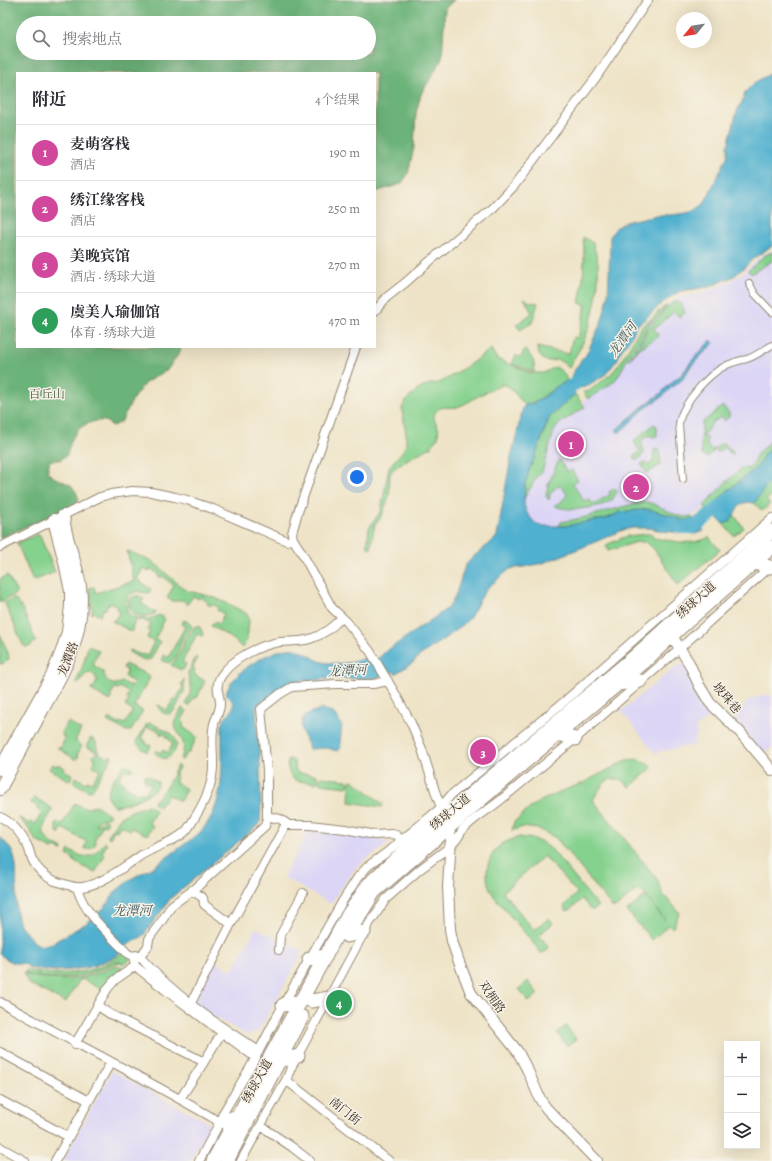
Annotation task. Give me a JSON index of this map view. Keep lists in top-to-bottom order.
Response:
{
  "streets": {
    "main road": ["绣球大道", "龙潭路"],
    "street": ["坡珠巷", "双拥路", "南门街"]
  },
  "crossings": [
    ["绣球大道", "坡珠巷"],
    ["绣球大道", "双拥路"]
  ],
  "water": ["龙潭河"],
  "parks": ["百丘山"],
  "north": "bottom left",
  "page": {
    "search": "搜索地点",
    "heading": ["附近", "4个结果"],
    "list": [
      {
        "mark": "1",
        "name": "麦萌客栈",
        "note": "酒店",
        "value": "190 m"
      },
      {
        "mark": "2",
        "name": "绣江缘客栈",
        "note": "酒店",
        "value": "250 m"
      },
      {
        "mark": "3",
        "name": "美晚宾馆",
        "note": "酒店 · 绣球大道",
        "value": "270 m"
      },
      {
        "mark": "4",
        "name": "虞美人瑜伽馆",
        "note": "体育 · 绣球大道",
        "value": "470 m"
      }
    ],
    "pins": [
      "1",
      "2",
      "3",
      "4"
    ],
    "map_buttons": ["+", "−"]
  }
}
